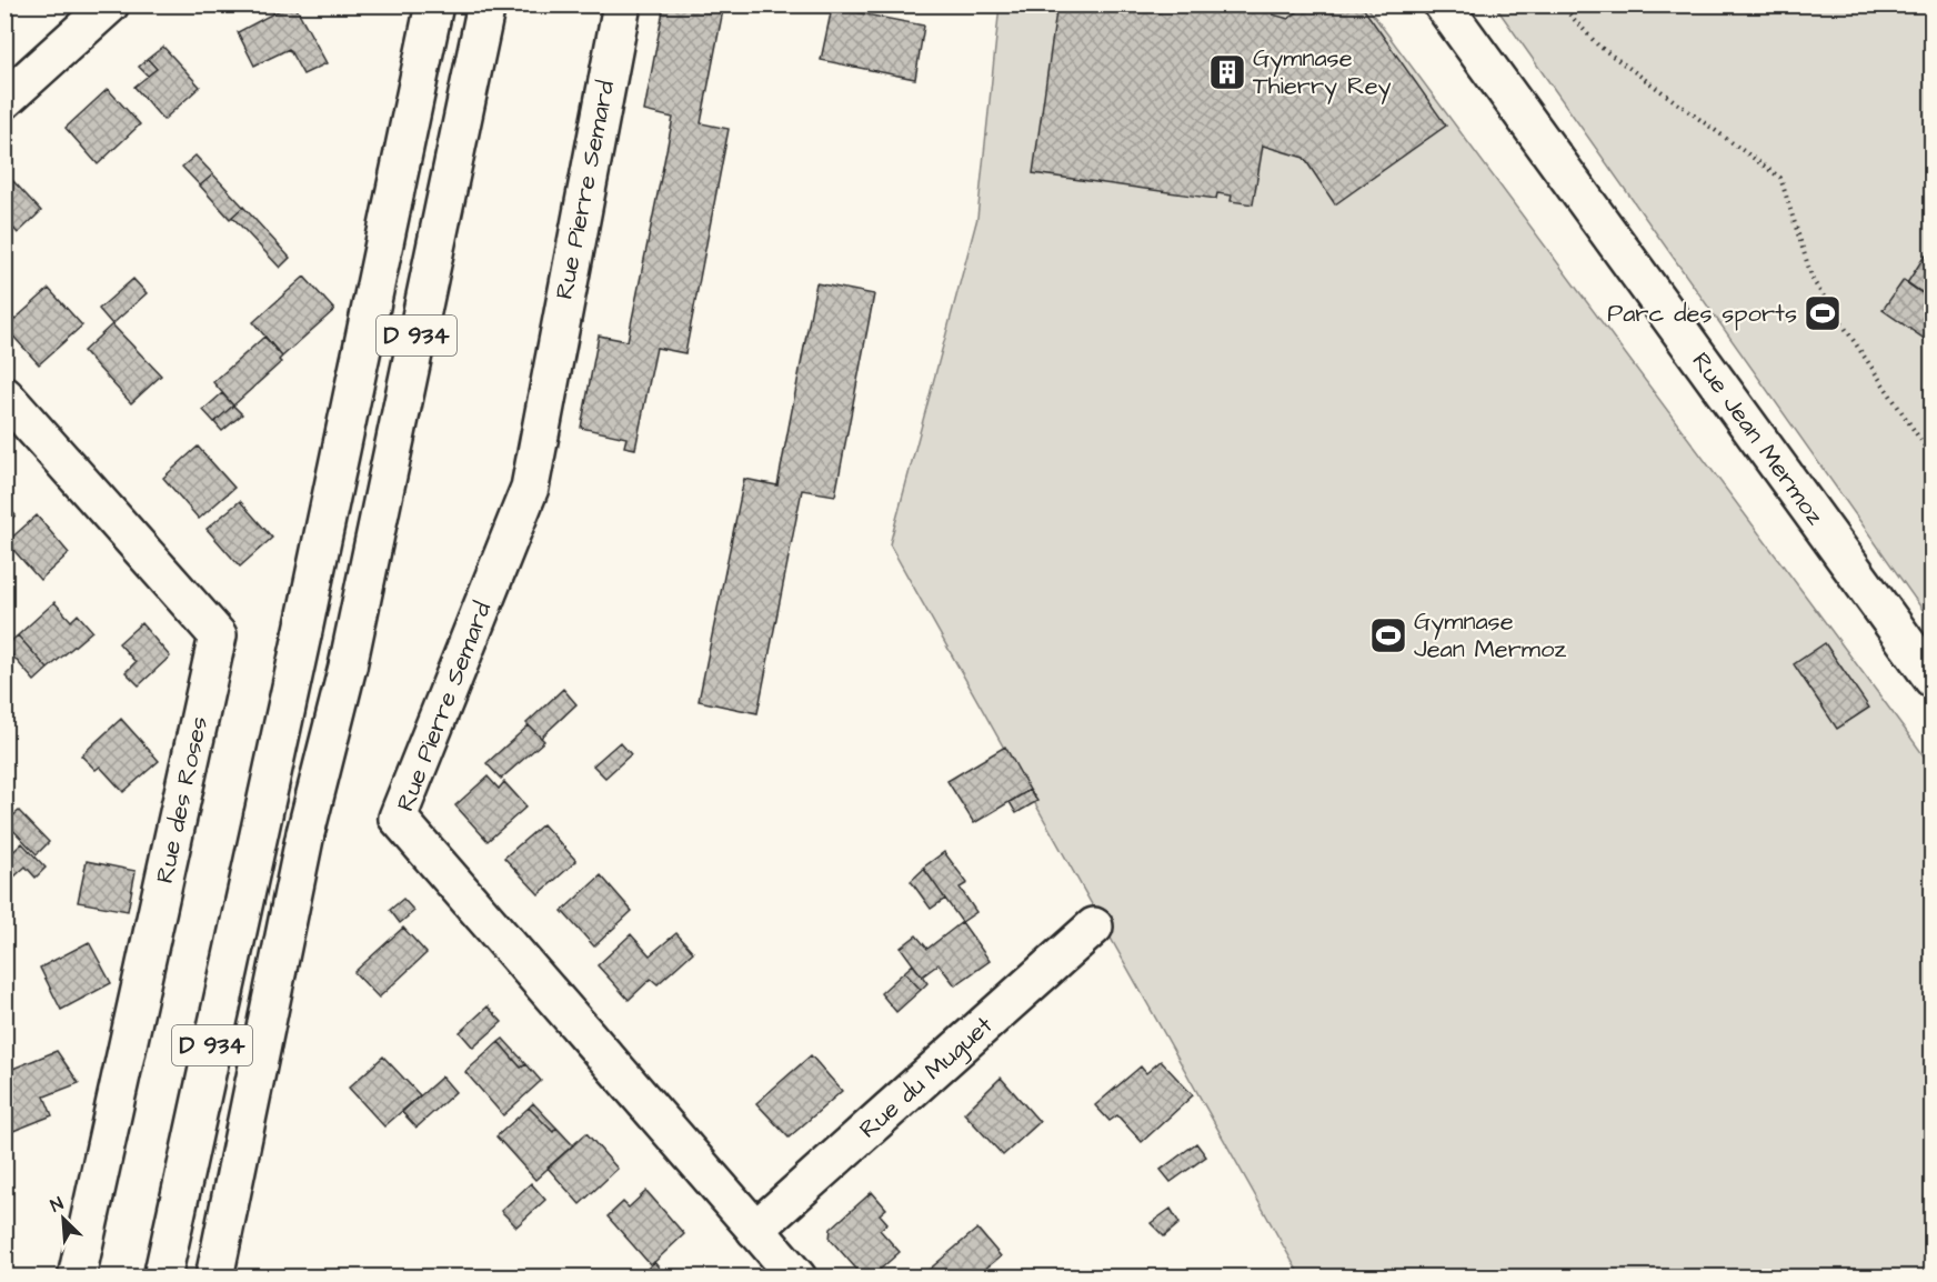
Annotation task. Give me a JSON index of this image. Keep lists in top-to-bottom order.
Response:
{
  "streets": {
    "main road": [
      "Rue Pierre Semard",
      "D 934",
      "Rue Jean Mermoz",
      "Rue des Roses",
      "Rue du Muguet"
    ]
  },
  "crossings": [
    ["Rue Pierre Semard", "Rue du Muguet"]
  ],
  "places": {
    "building": ["Gymnase Thierry Rey"],
    "sports": ["Parc des sports", "Gymnase Jean Mermoz"]
  },
  "north": "top left"
}
